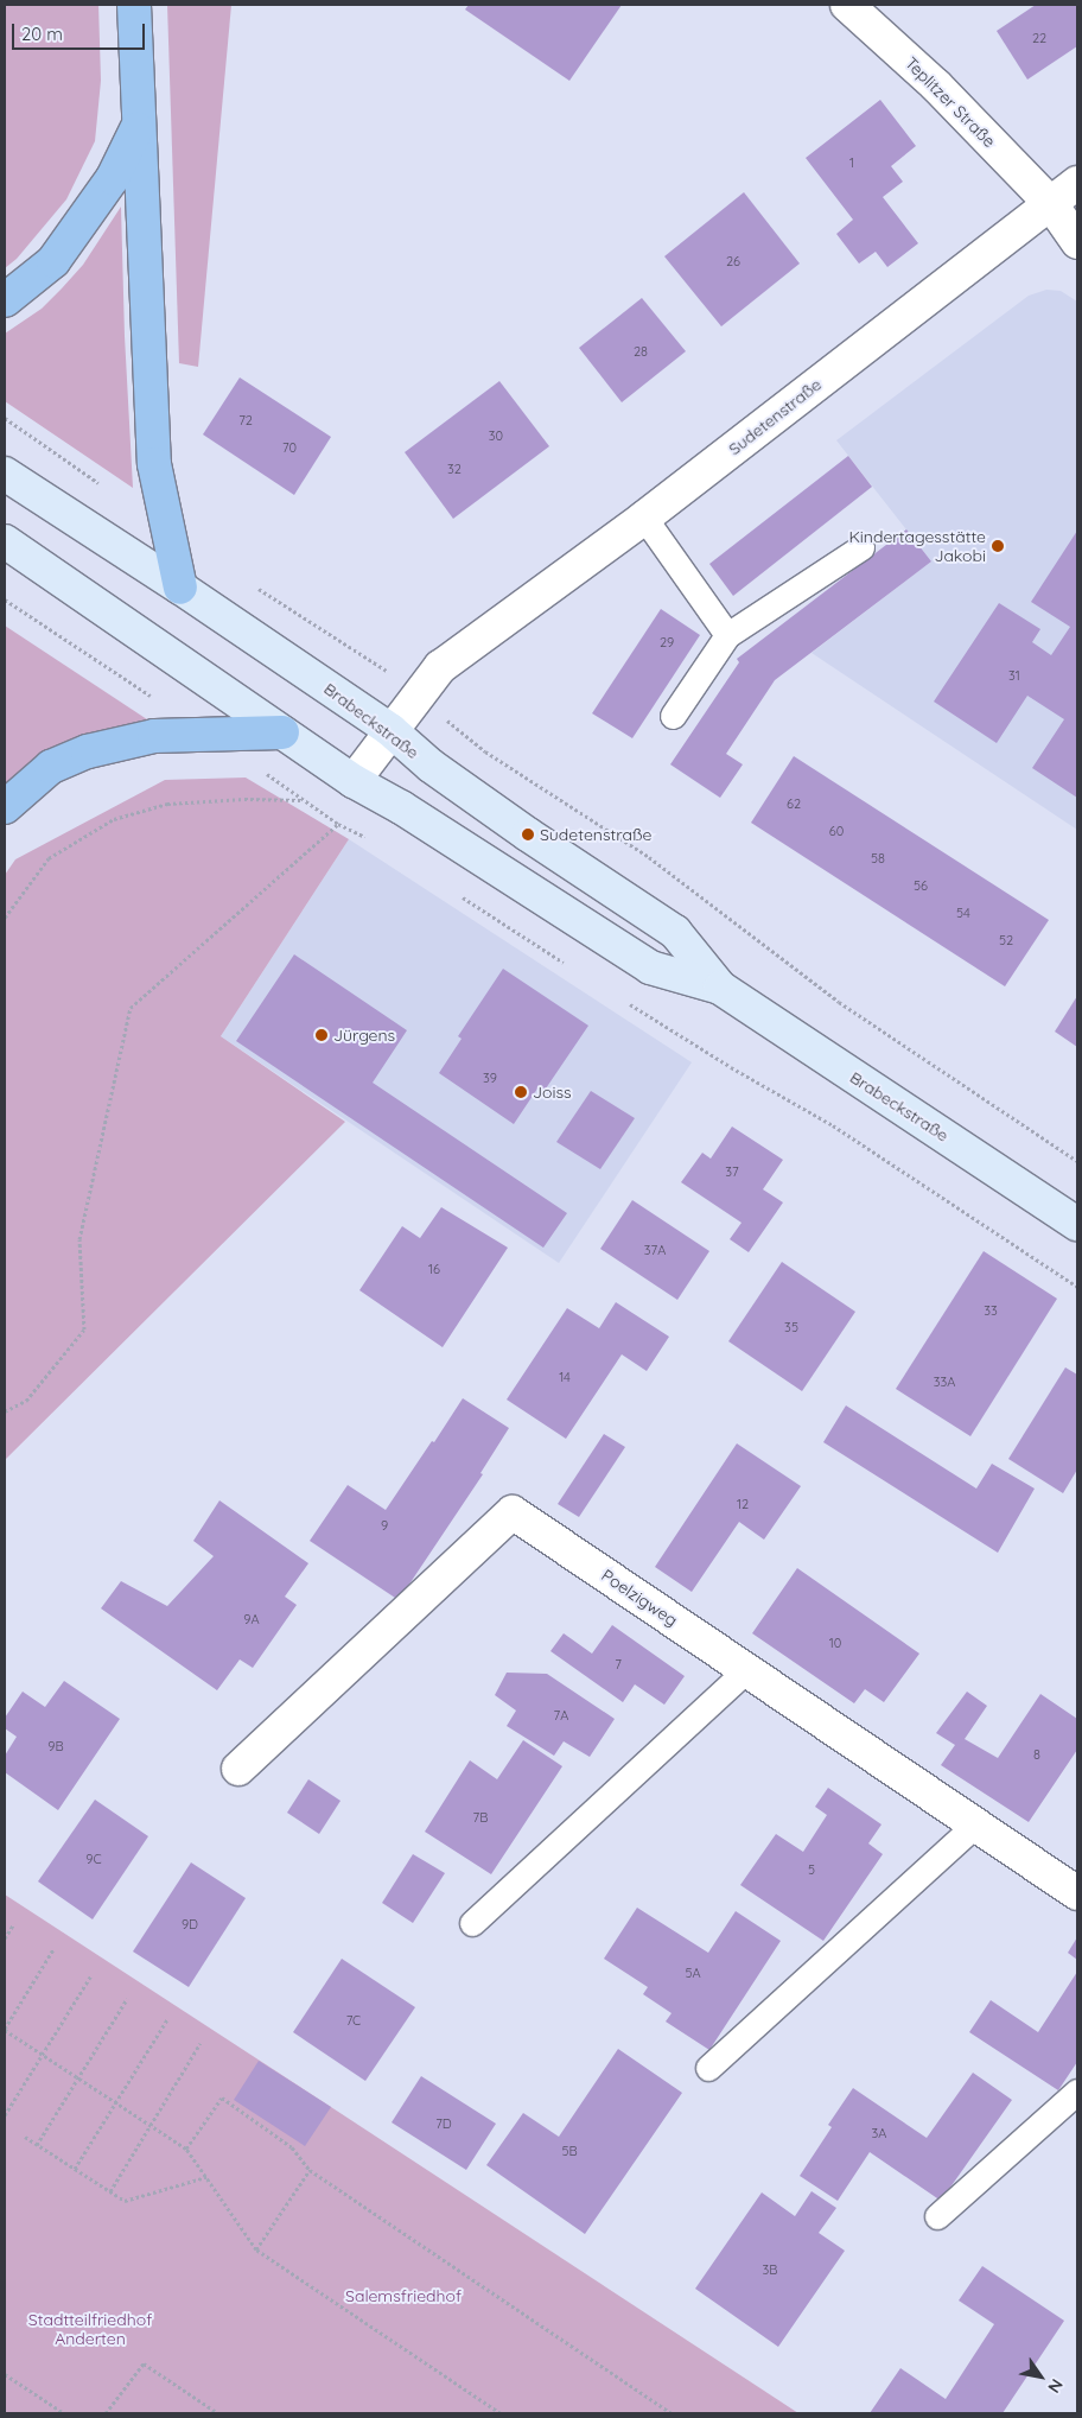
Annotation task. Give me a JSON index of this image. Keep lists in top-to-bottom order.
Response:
{
  "streets": {
    "main road": ["Brabeckstraße"],
    "street": ["Teplitzer Straße", "Sudetenstraße", "Poelzigweg"]
  },
  "crossings": [
    ["Teplitzer Straße", "Sudetenstraße"],
    ["Sudetenstraße", "Brabeckstraße"]
  ],
  "parks": ["Salemsfriedhof", "Stadtteilfriedhof Anderten"],
  "places": [
    "Kindertagesstätte Jakobi",
    "Sudetenstraße",
    "Jürgens",
    "Joiss"
  ],
  "house_numbers": [
    "22",
    "1",
    "26",
    "28",
    "72",
    "30",
    "70",
    "32",
    "29",
    "31",
    "62",
    "60",
    "58",
    "56",
    "54",
    "52",
    "39",
    "37",
    "37A",
    "16",
    "33",
    "35",
    "14",
    "33A",
    "12",
    "9",
    "9A",
    "10",
    "7",
    "7A",
    "9B",
    "8",
    "7B",
    "9C",
    "5",
    "9D",
    "5A",
    "7C",
    "7D",
    "3A",
    "5B",
    "3B"
  ],
  "scale_bar": "20 m",
  "north": "bottom right"
}
